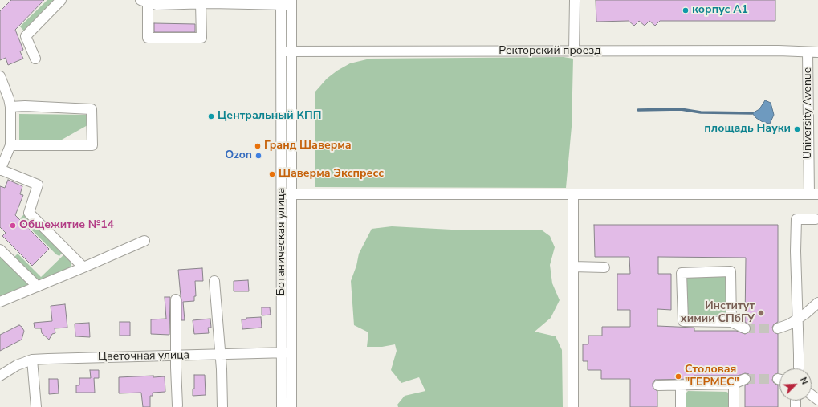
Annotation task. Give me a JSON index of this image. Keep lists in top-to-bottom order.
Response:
{
  "streets": {
    "street": [
      "Ректорский проезд",
      "University Avenue",
      "Ботаническая улица",
      "Цветочная улица"
    ]
  },
  "crossings": [
    ["Ректорский проезд", "University Avenue"],
    ["Ректорский проезд", "Ботаническая улица"],
    ["Ботаническая улица", "Цветочная улица"]
  ],
  "places": [
    "корпус А1",
    "Центральный КПП",
    "площадь Науки",
    "Гранд Шаверма",
    "Ozon",
    "Шаверма Экспресс",
    "Общежитие №14",
    "Институт химии СПбГУ",
    "Столовая \"ГЕРМЕС\""
  ],
  "north": "top right"
}
